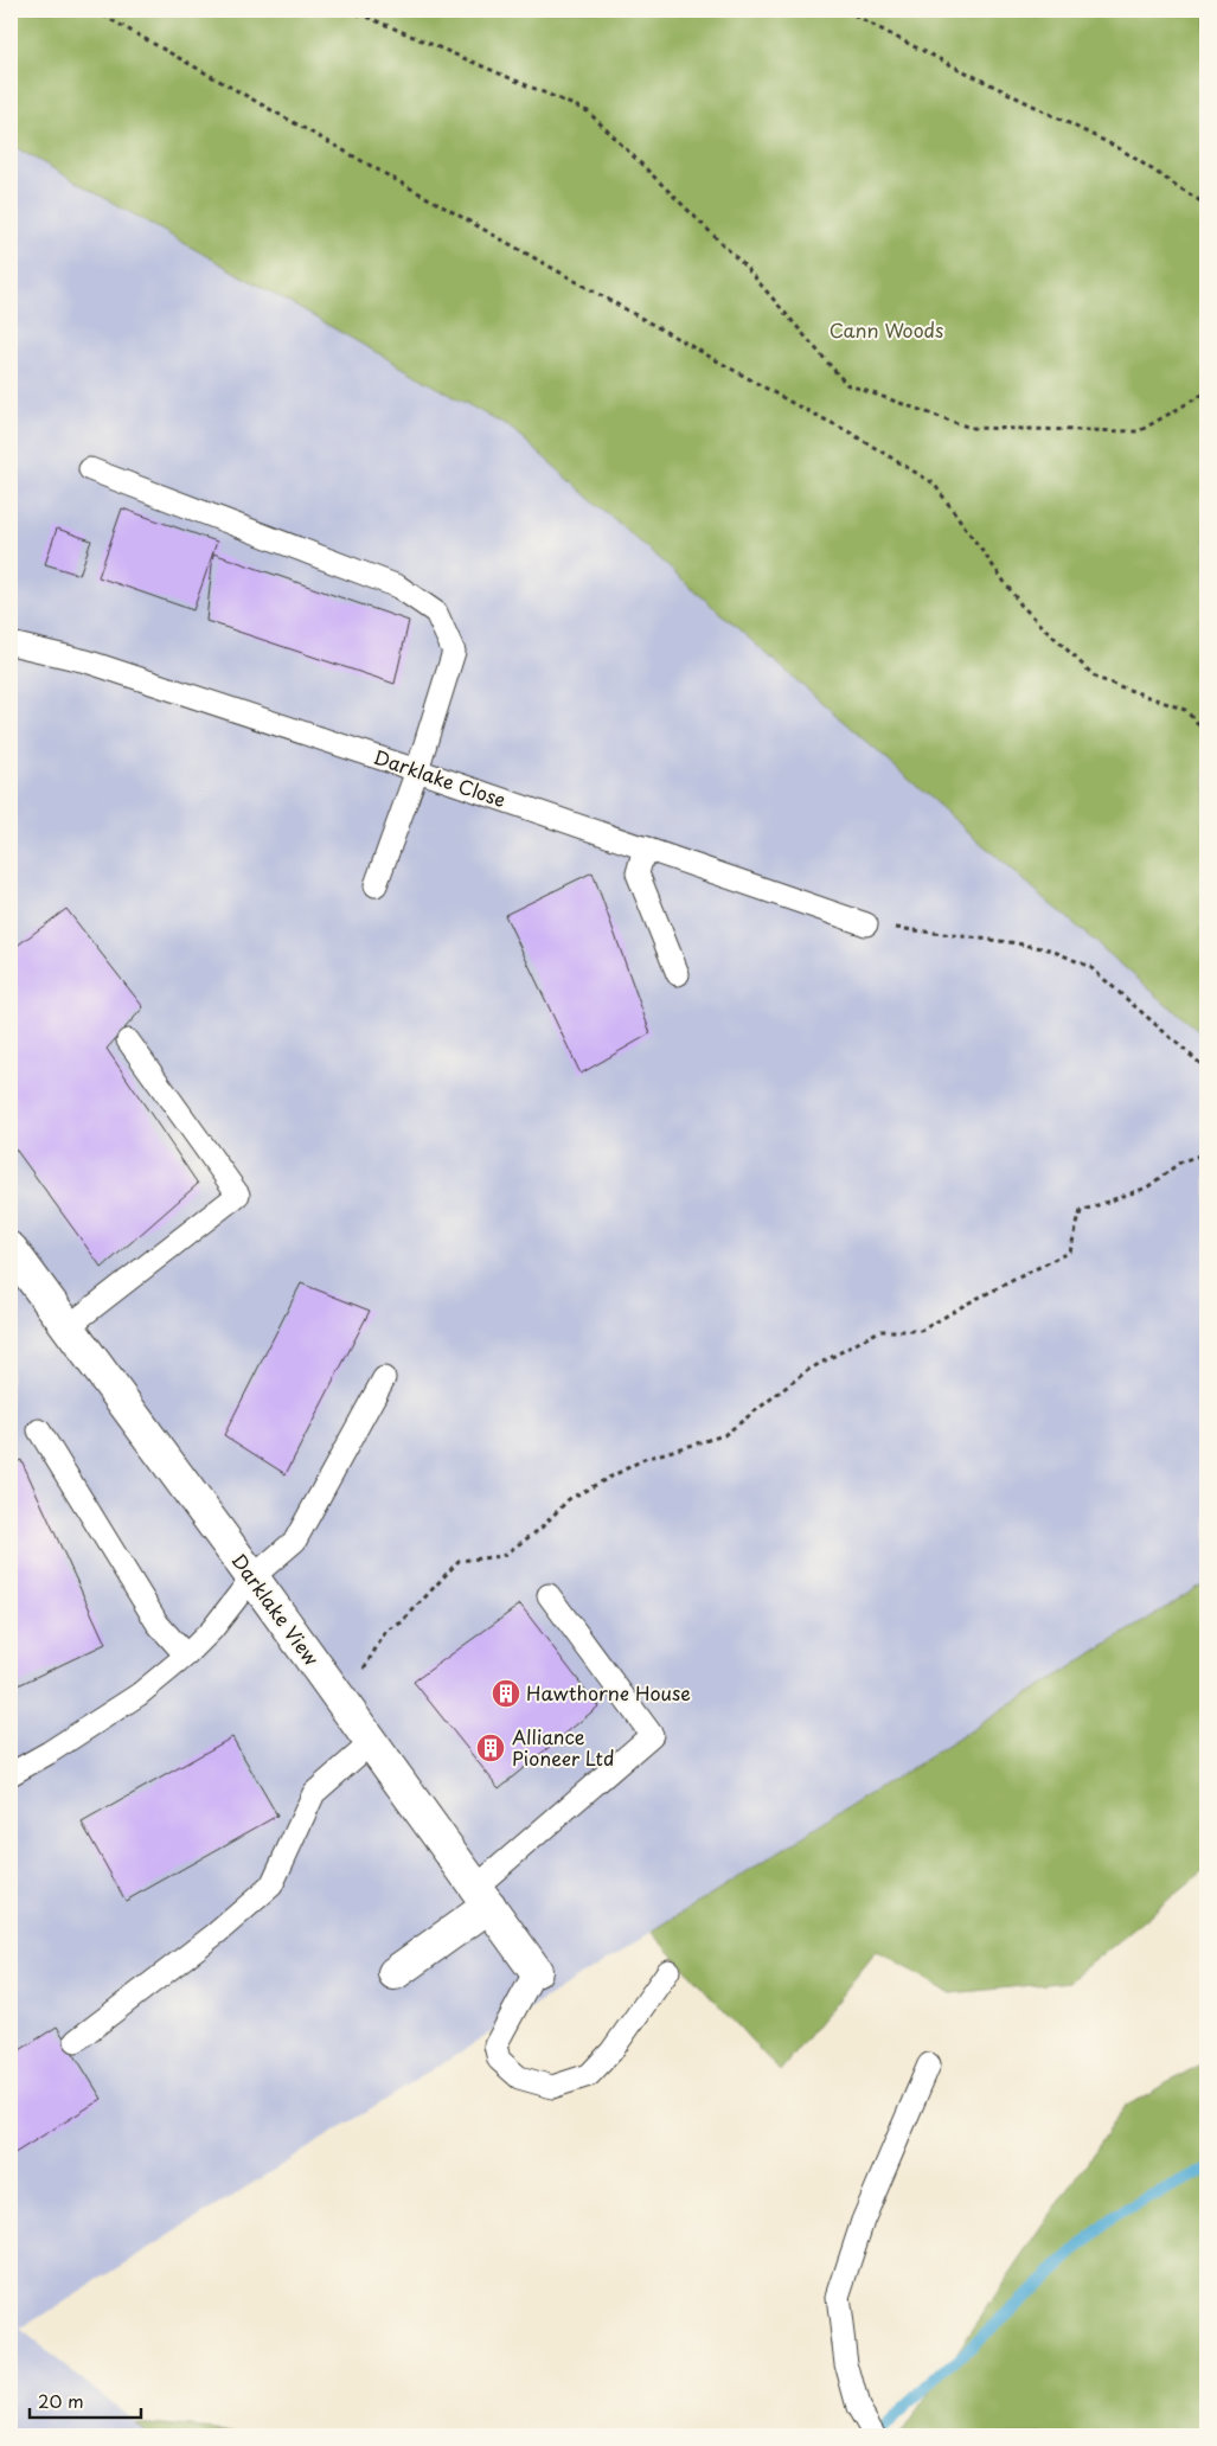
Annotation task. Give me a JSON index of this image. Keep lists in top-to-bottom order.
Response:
{
  "streets": {
    "street": ["Darklake View"],
    "lane": ["Darklake Close"]
  },
  "parks": ["Cann Woods"],
  "places": {
    "building": ["Hawthorne House", "Alliance Pioneer Ltd"]
  },
  "scale_bar": "20 m"
}
